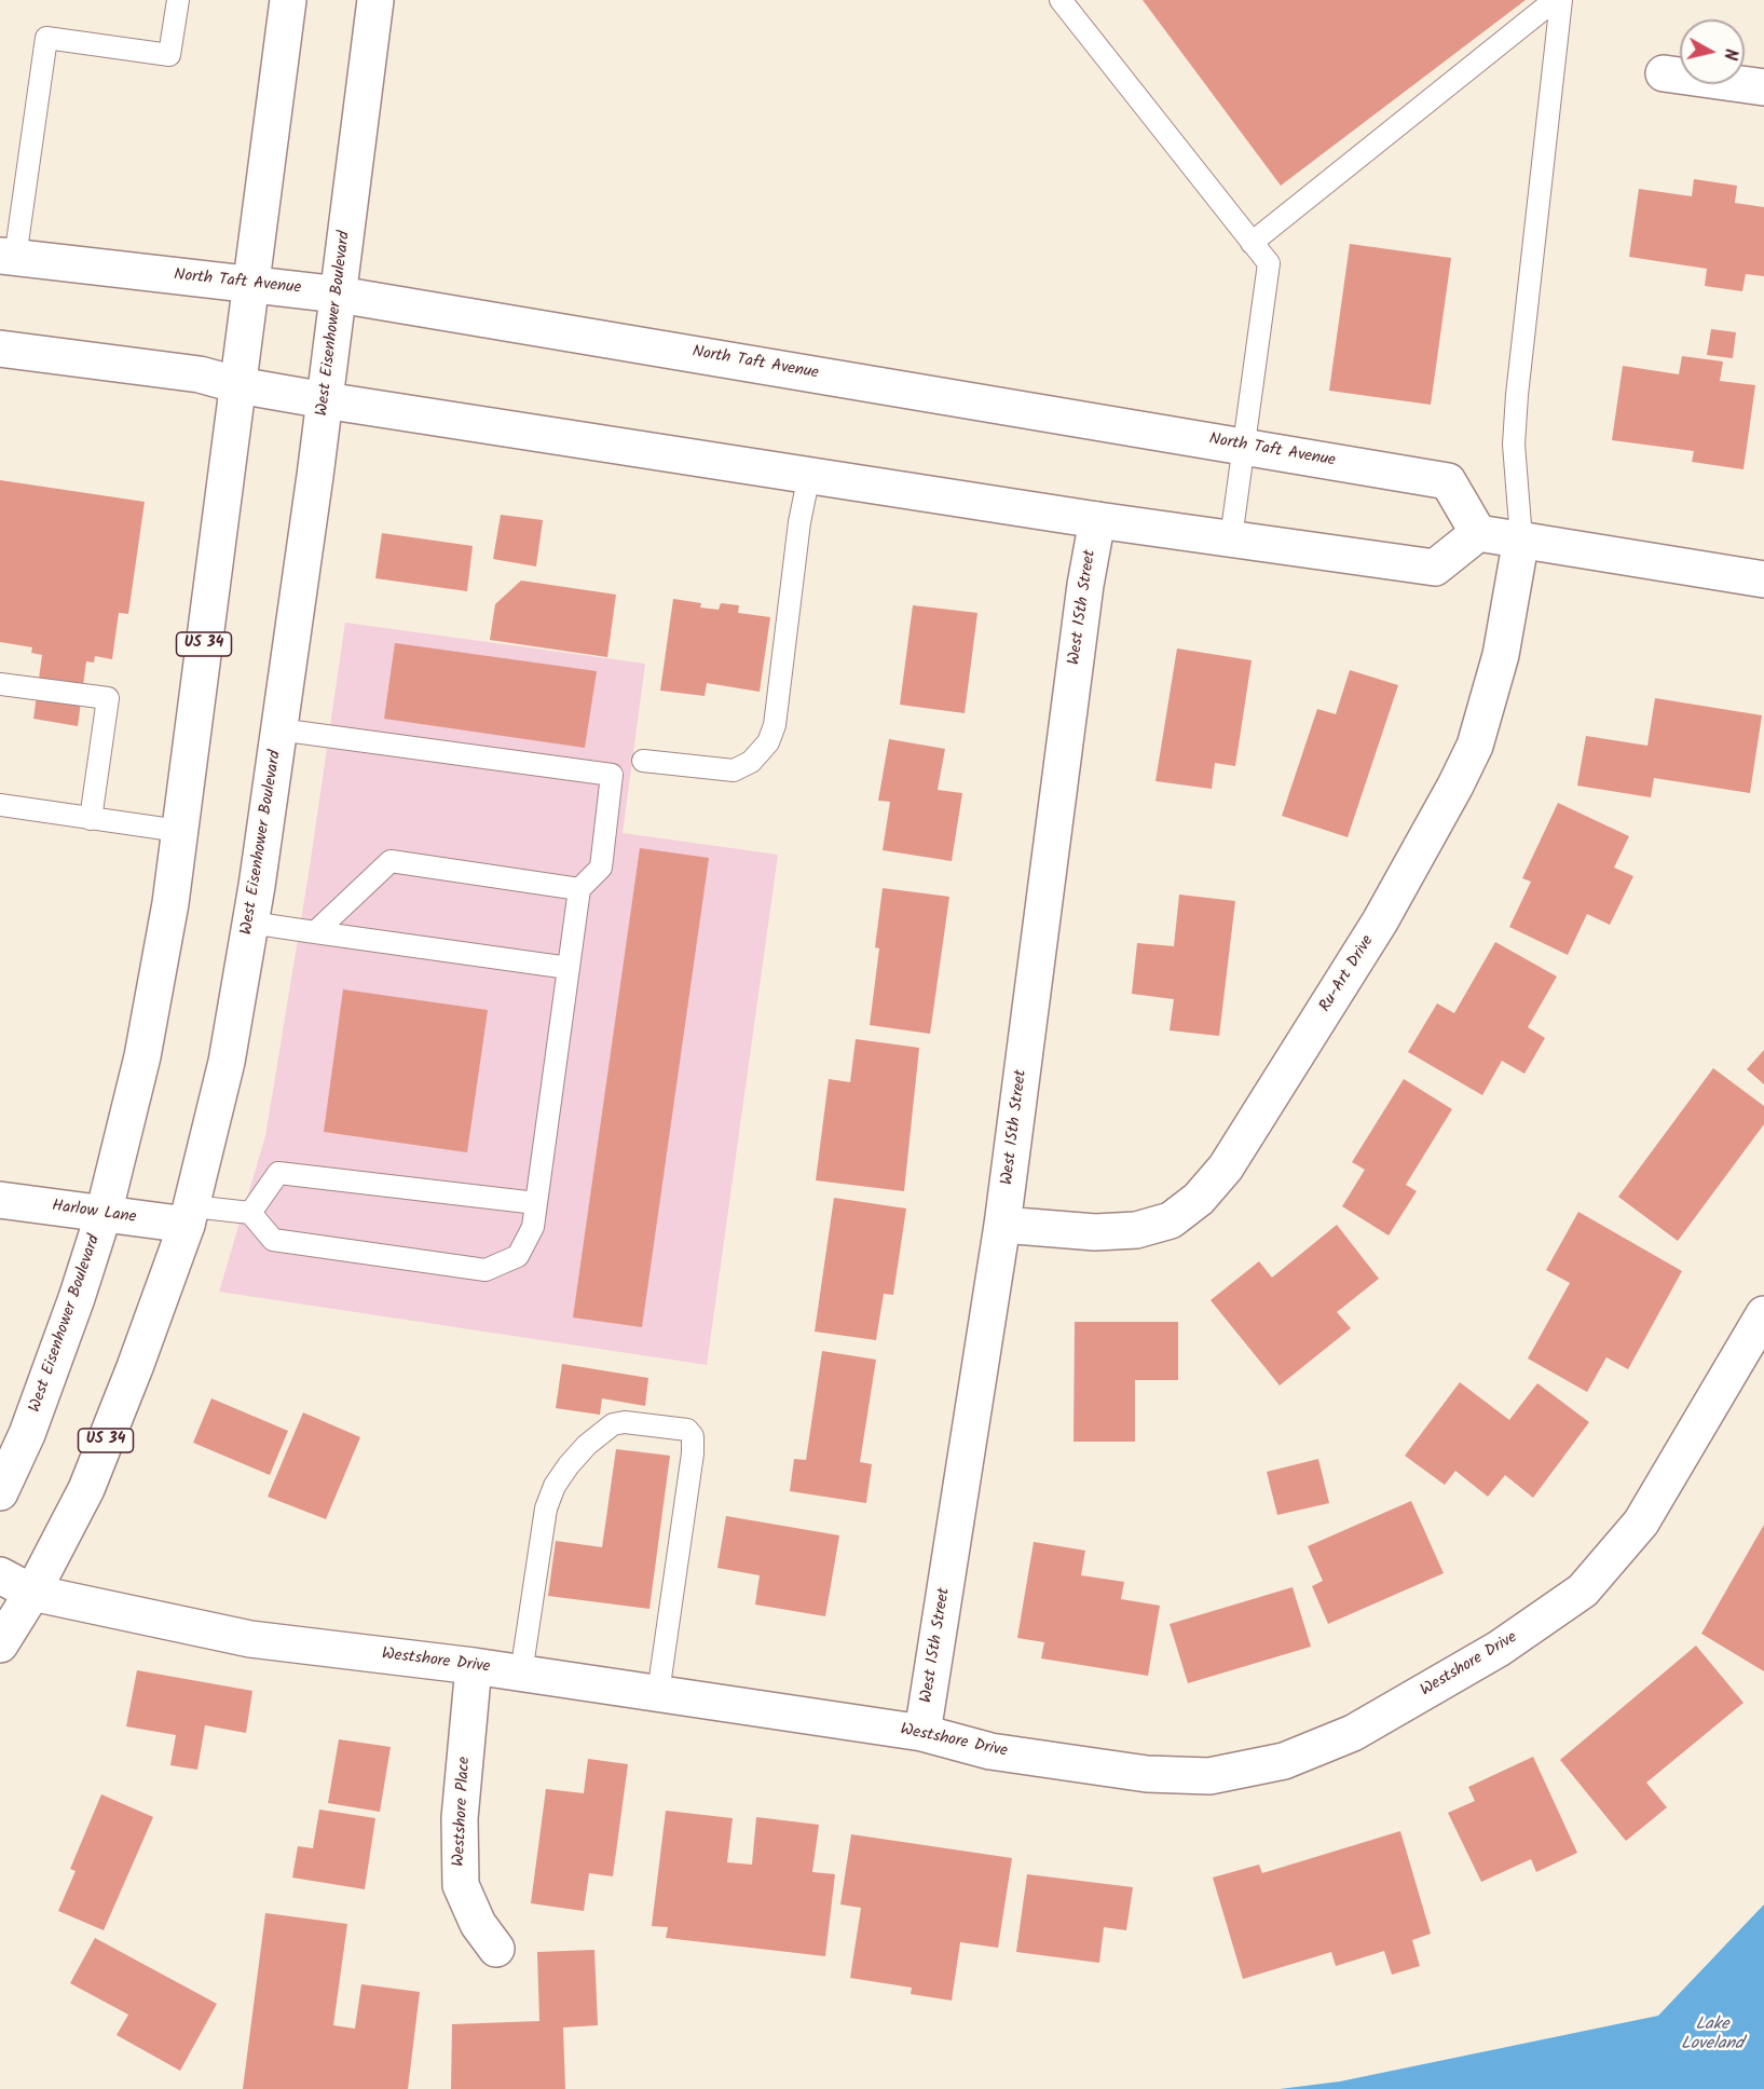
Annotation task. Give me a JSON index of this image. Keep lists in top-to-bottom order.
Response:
{
  "streets": {
    "main road": [
      "North Taft Avenue",
      "West Eisenhower Boulevard",
      "West 15th Street",
      "US 34",
      "Ru-Art Drive",
      "Harlow Lane",
      "Westshore Drive",
      "Westshore Place"
    ]
  },
  "crossings": [
    ["North Taft Avenue", "West Eisenhower Boulevard"],
    ["West Eisenhower Boulevard", "Harlow Lane"],
    ["West Eisenhower Boulevard", "Westshore Drive"],
    ["West 15th Street", "Ru-Art Drive"],
    ["West 15th Street", "Westshore Drive"],
    ["Westshore Drive", "Westshore Place"]
  ],
  "water": ["Lake Loveland"],
  "north": "right"
}
